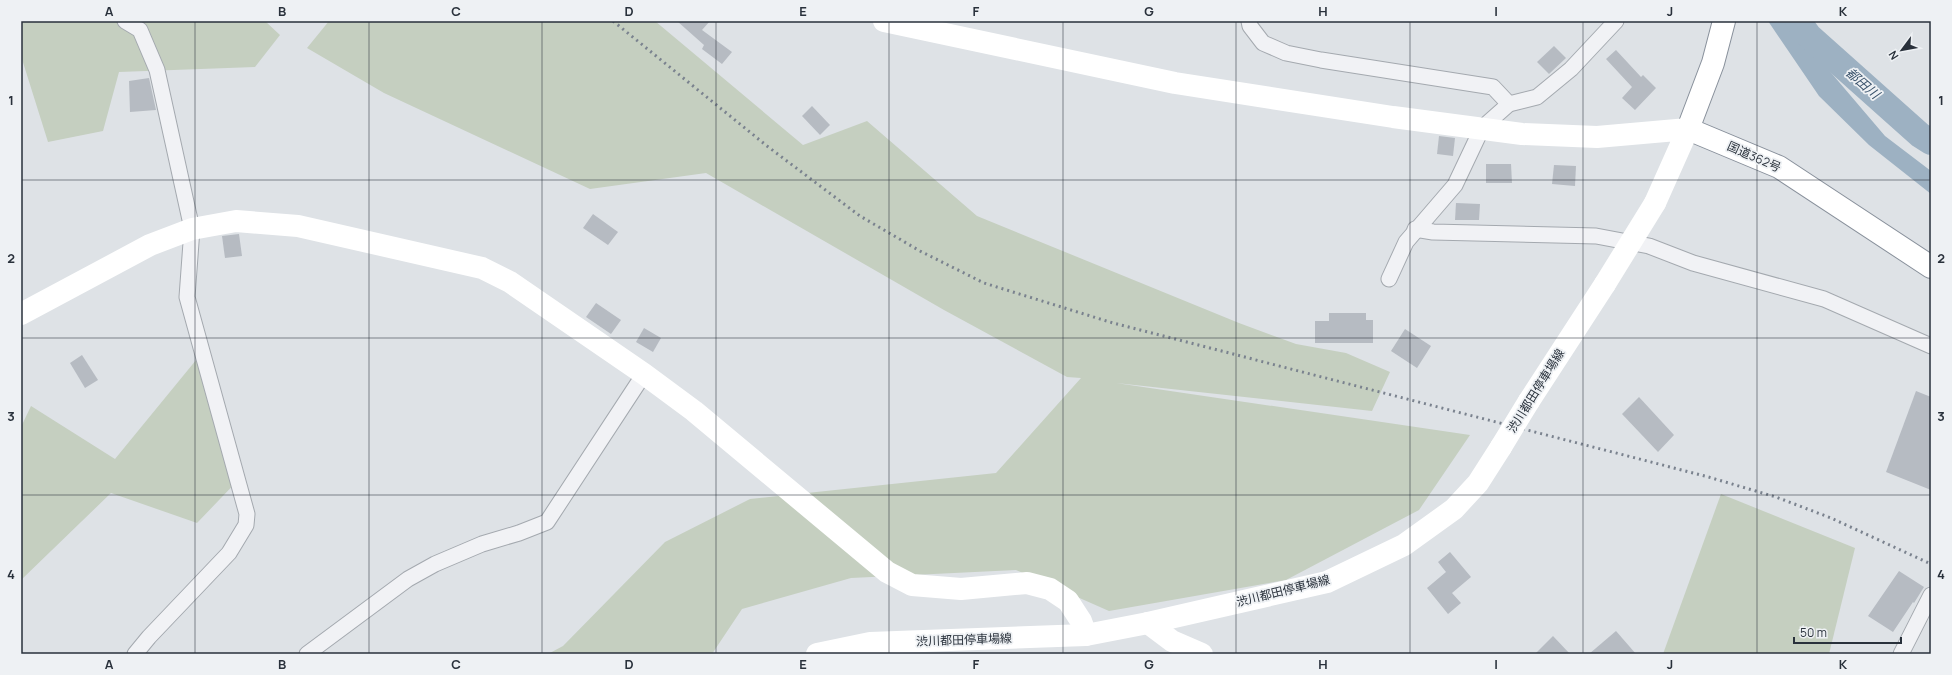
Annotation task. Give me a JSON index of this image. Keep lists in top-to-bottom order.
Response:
{
  "streets": {
    "main road": ["国道362号", "渋川都田停車場線"]
  },
  "crossings": [
    ["国道362号", "渋川都田停車場線"]
  ],
  "water": ["都田川"],
  "scale_bar": "50 m",
  "north": "bottom left",
  "grid": {
    "columns": [
      "A",
      "B",
      "C",
      "D",
      "E",
      "F",
      "G",
      "H",
      "I",
      "J",
      "K"
    ],
    "rows": [
      "1",
      "2",
      "3",
      "4"
    ]
  }
}
